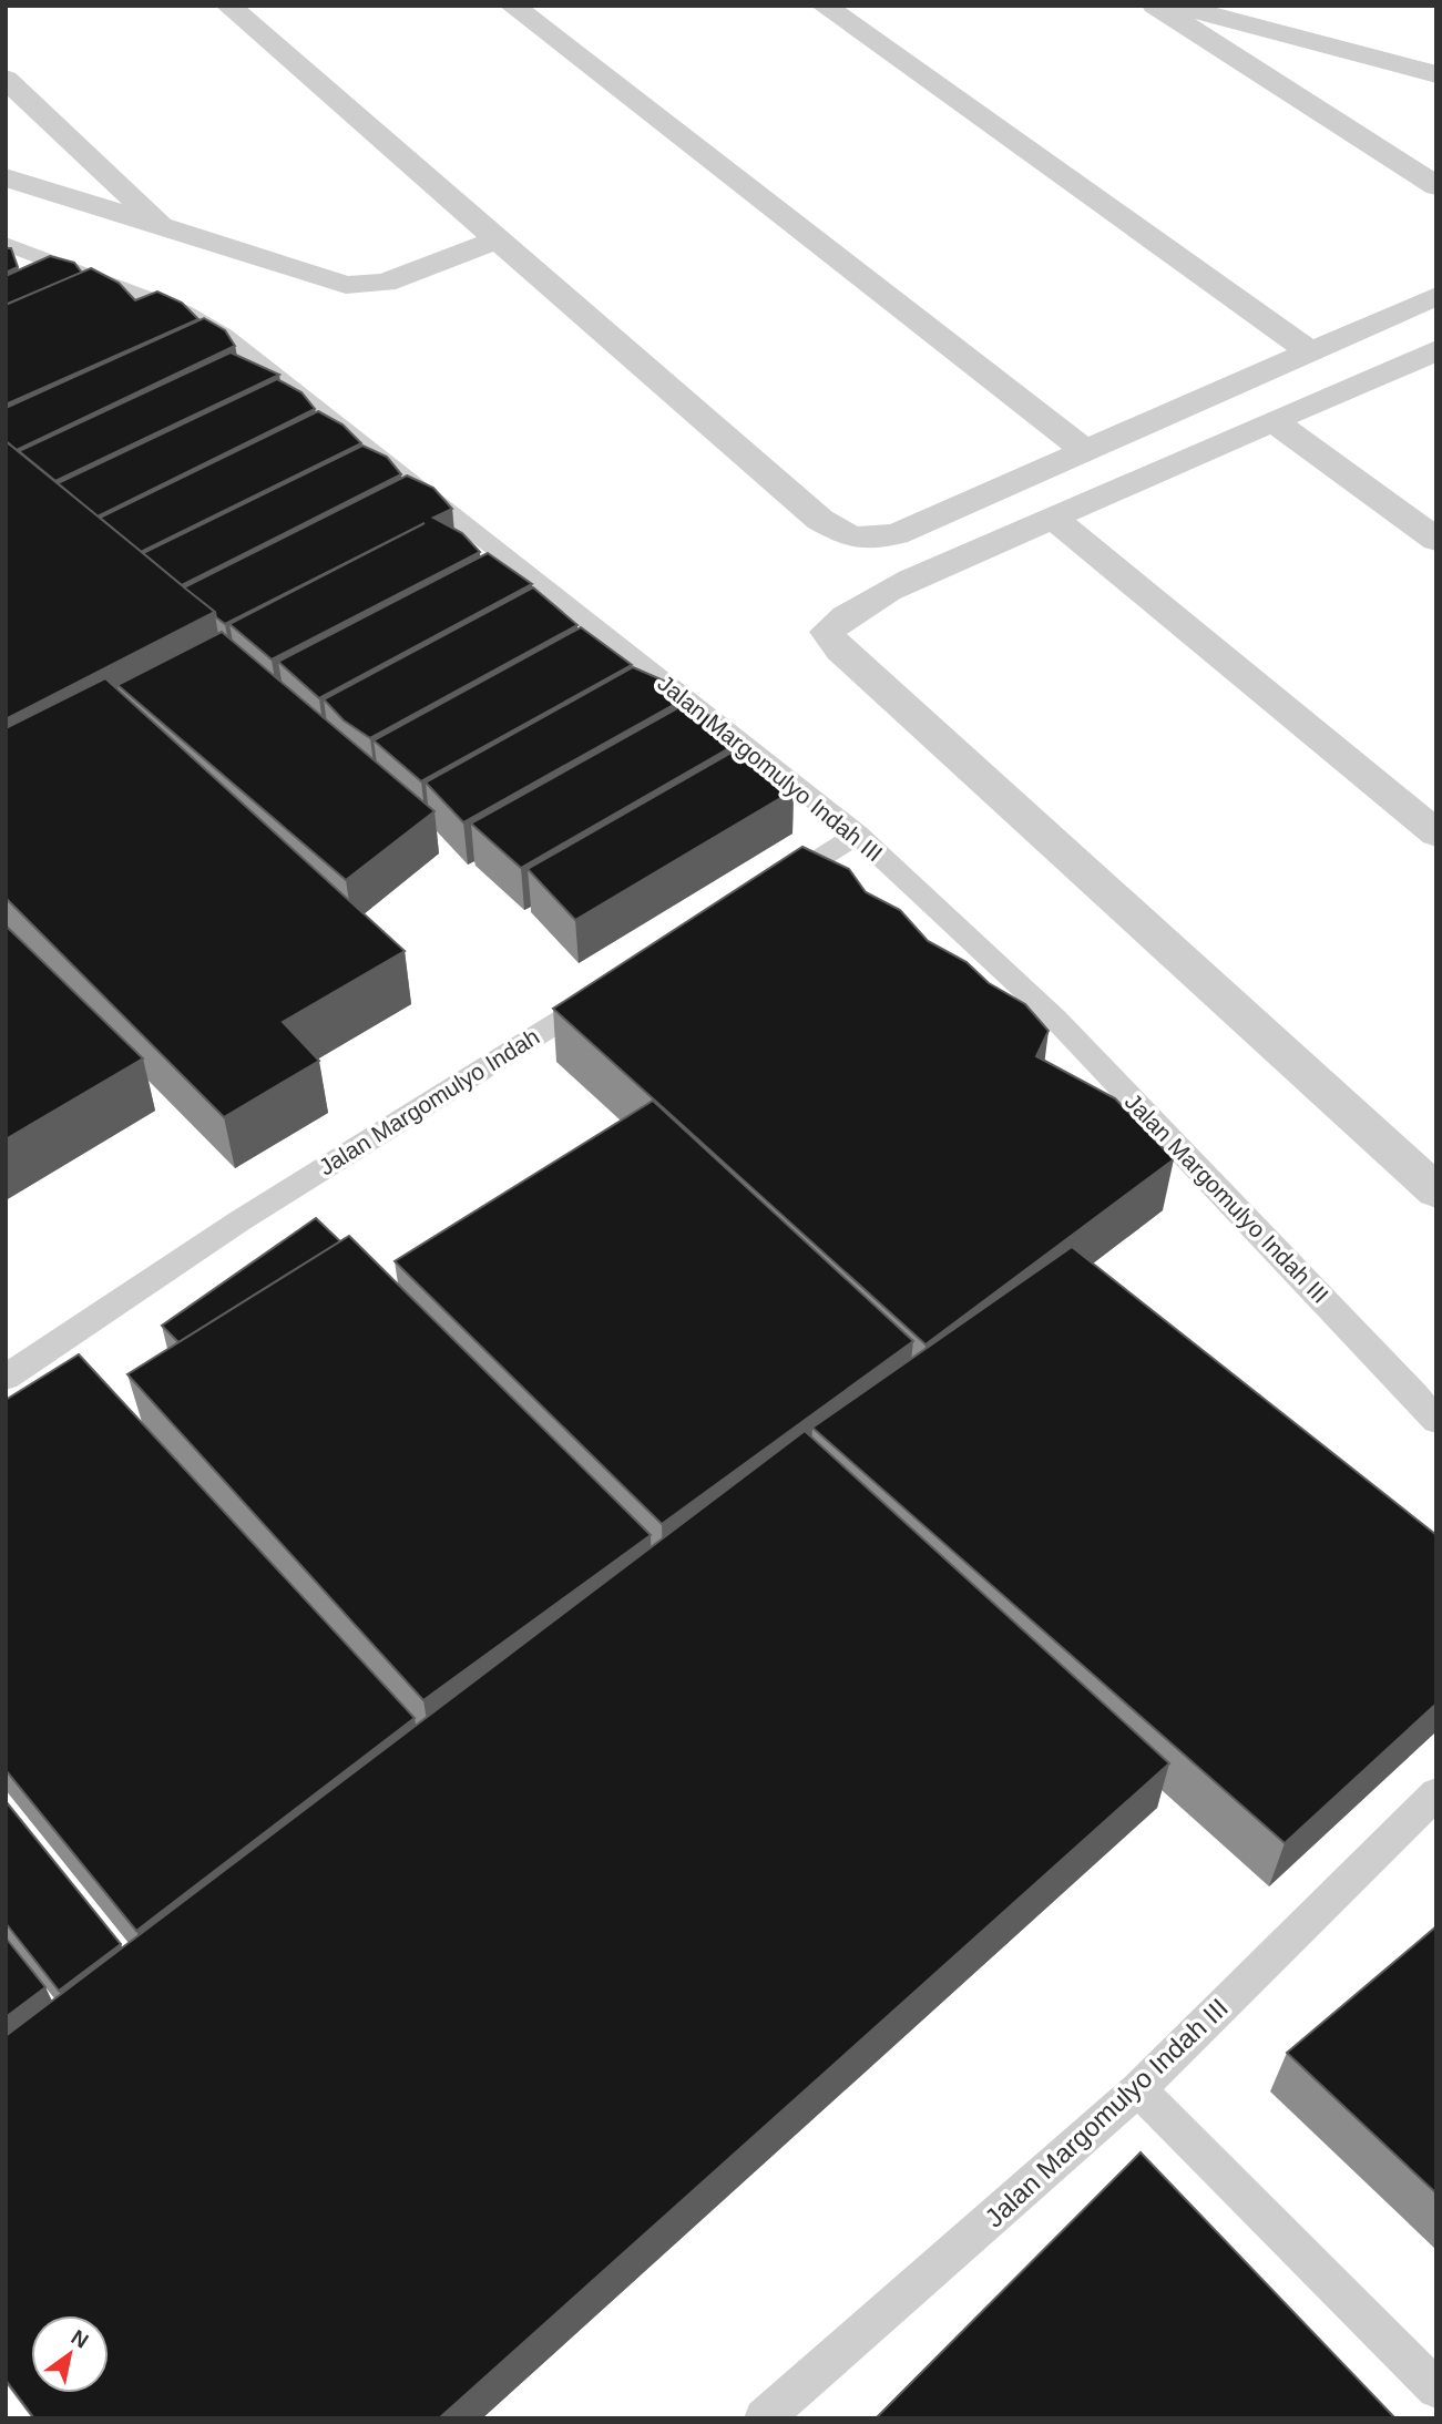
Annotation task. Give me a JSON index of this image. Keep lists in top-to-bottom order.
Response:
{
  "streets": {
    "lane": ["Jalan Margomulyo Indah III", "Jalan Margomulyo Indah"]
  },
  "north": "top right"
}
